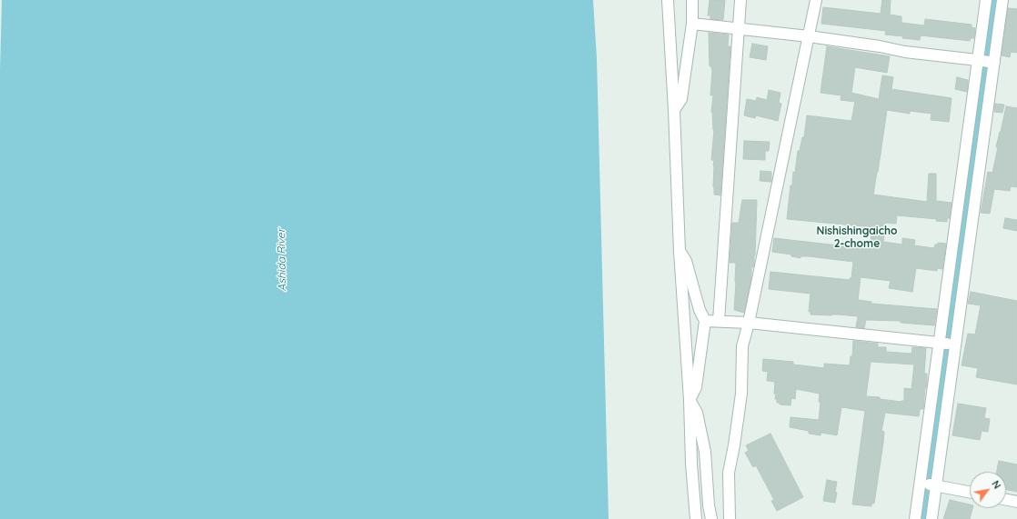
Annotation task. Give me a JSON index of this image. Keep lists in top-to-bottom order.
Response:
{
  "districts": ["Nishishingaicho 2-chome"],
  "water": ["Ashida River"],
  "north": "top right"
}
